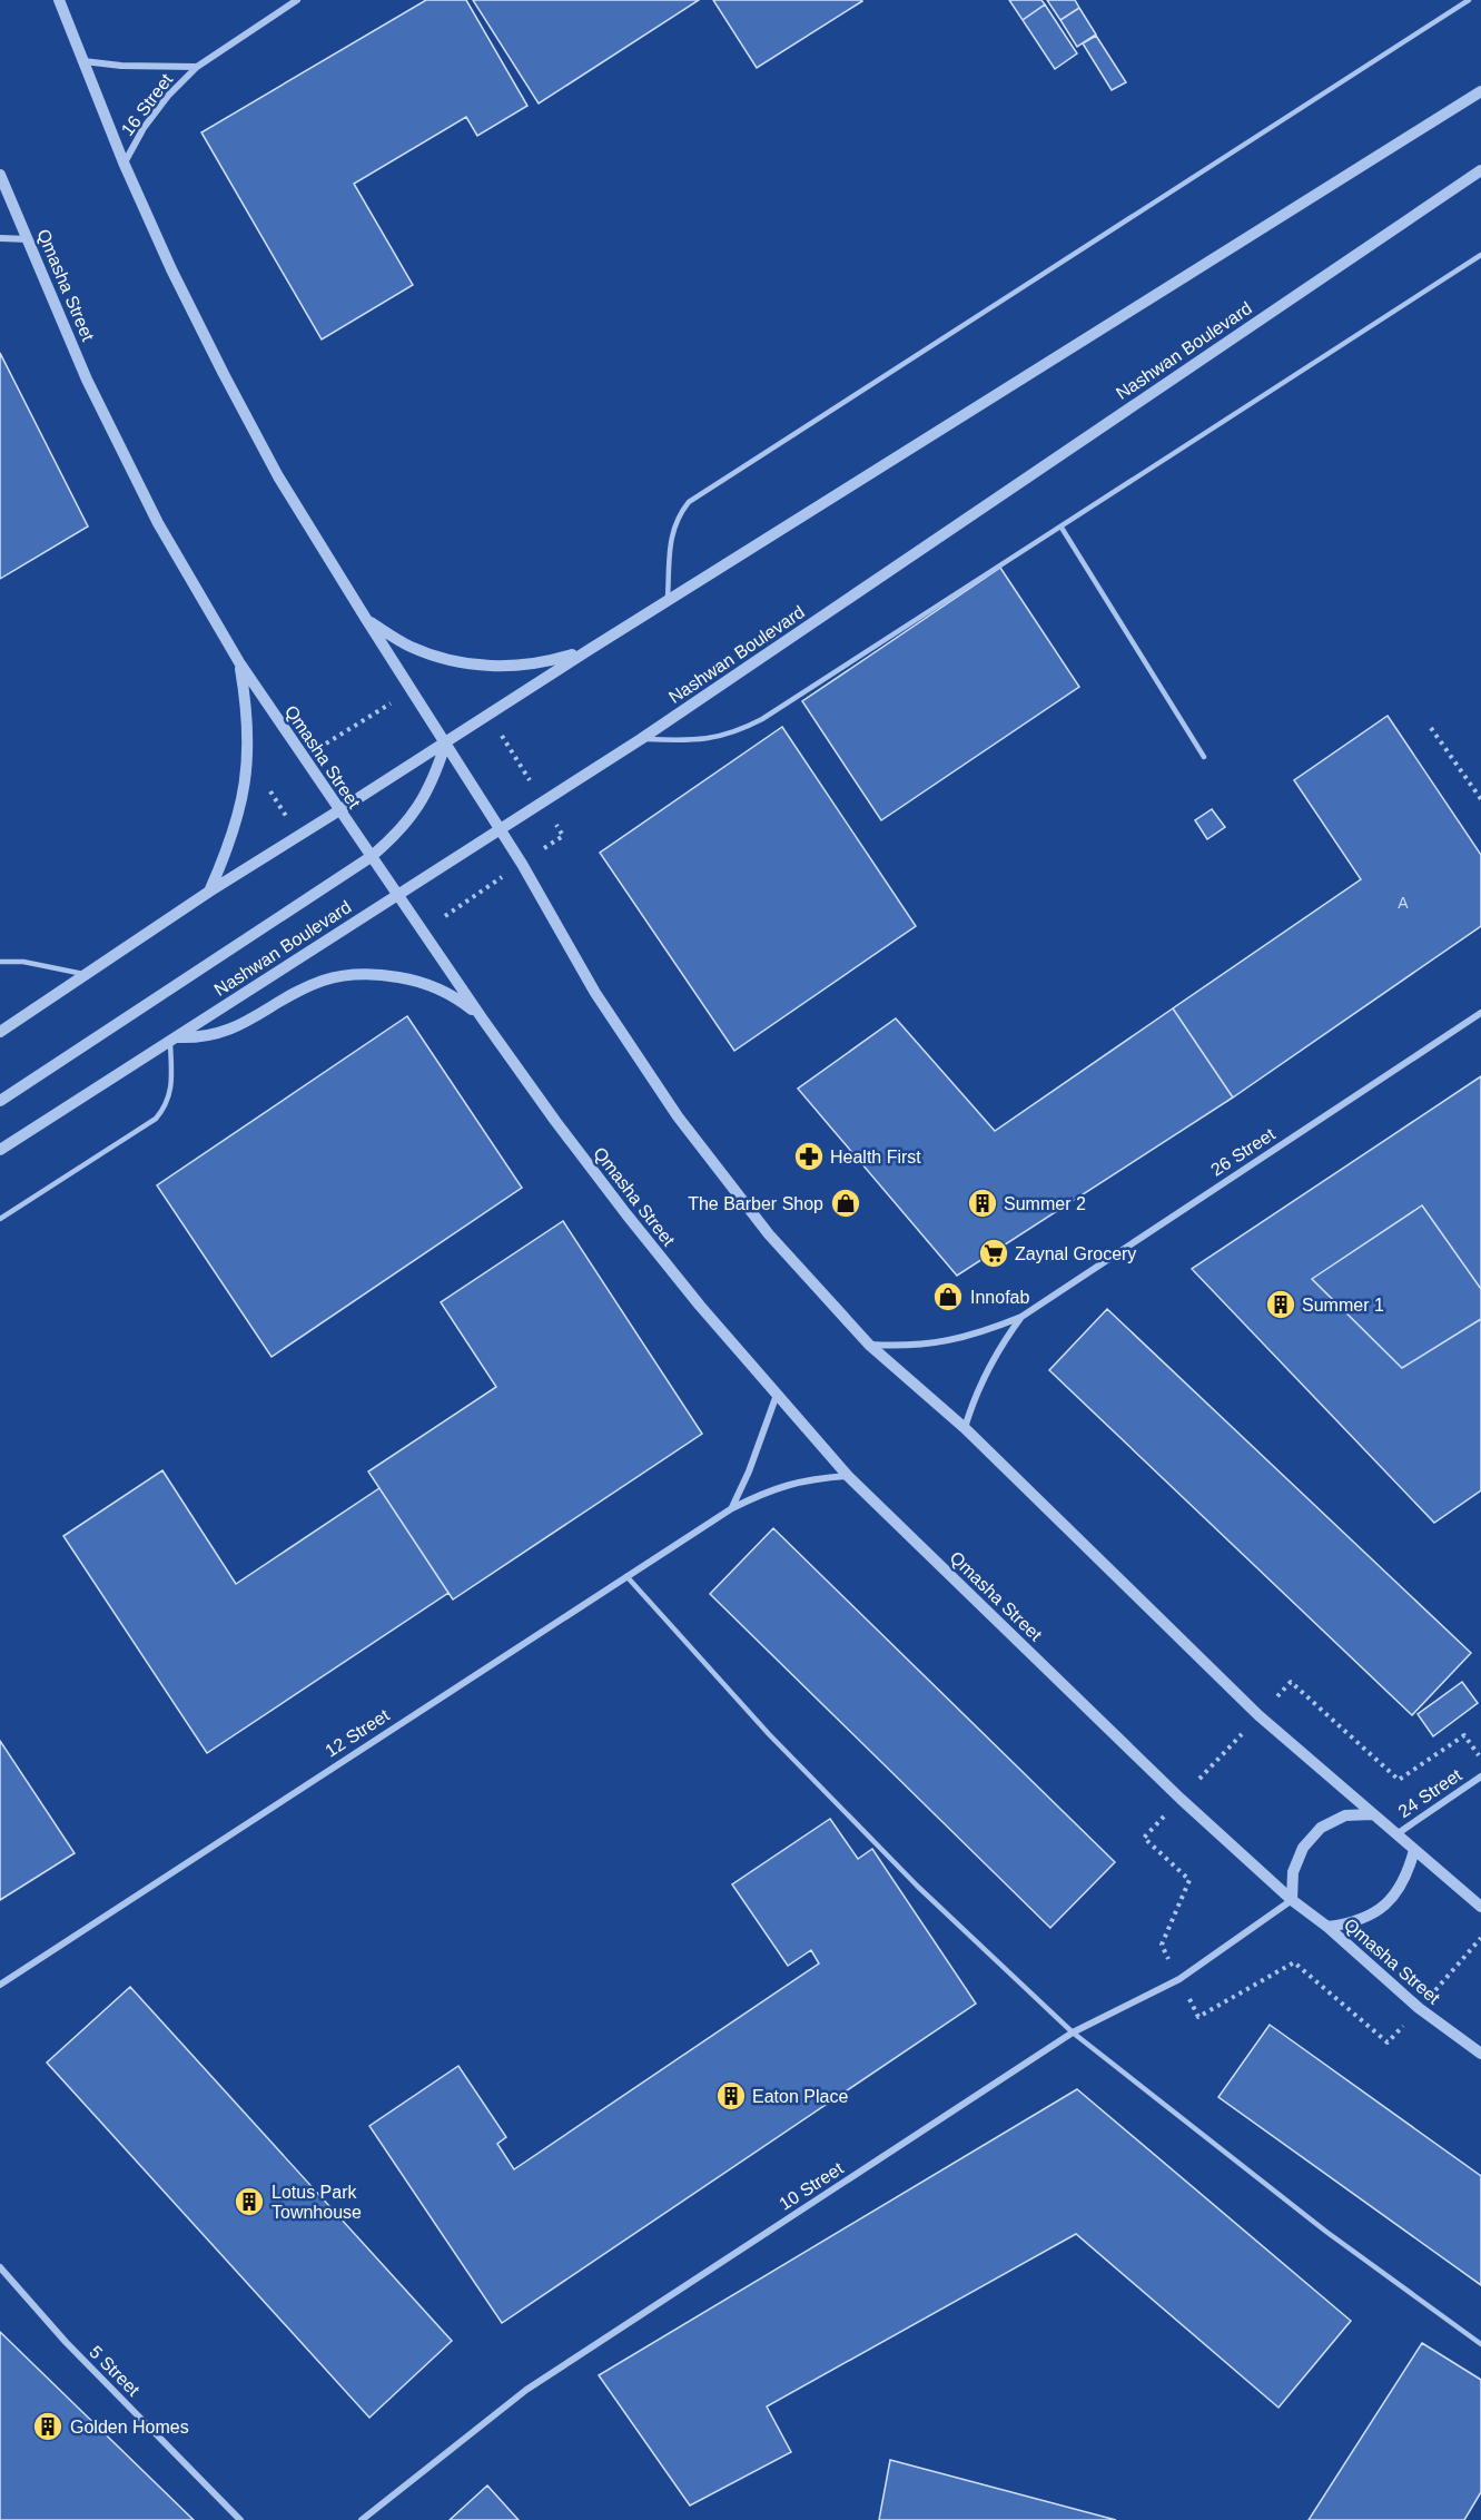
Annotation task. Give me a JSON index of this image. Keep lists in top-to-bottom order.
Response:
{
  "streets": {
    "street": [
      "16 Street",
      "Qmasha Street",
      "Nashwan Boulevard",
      "26 Street",
      "12 Street",
      "24 Street",
      "10 Street",
      "5 Street"
    ]
  },
  "crossings": [
    ["Qmasha Street", "Nashwan Boulevard"],
    ["Qmasha Street", "12 Street"],
    ["Qmasha Street", "24 Street"],
    ["Qmasha Street", "10 Street"],
    ["24 Street", "10 Street"]
  ],
  "places": {
    "pharmacy": ["Health First"],
    "shop": ["The Barber Shop", "Innofab"],
    "building": [
      "Summer 2",
      "Summer 1",
      "Eaton Place",
      "Lotus Park Townhouse",
      "Golden Homes"
    ],
    "supermarket": ["Zaynal Grocery"]
  },
  "house_numbers": ["A"]
}
